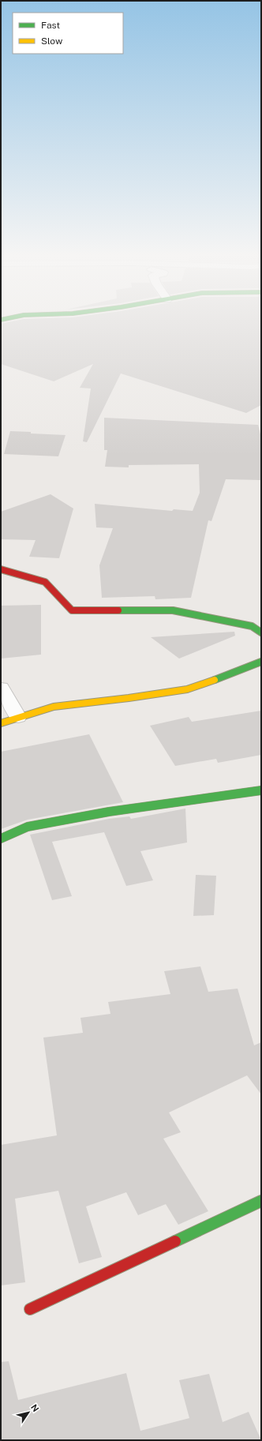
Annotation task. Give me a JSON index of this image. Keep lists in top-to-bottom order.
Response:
{
  "legend": ["Fast", "Slow"],
  "north": "top right"
}
